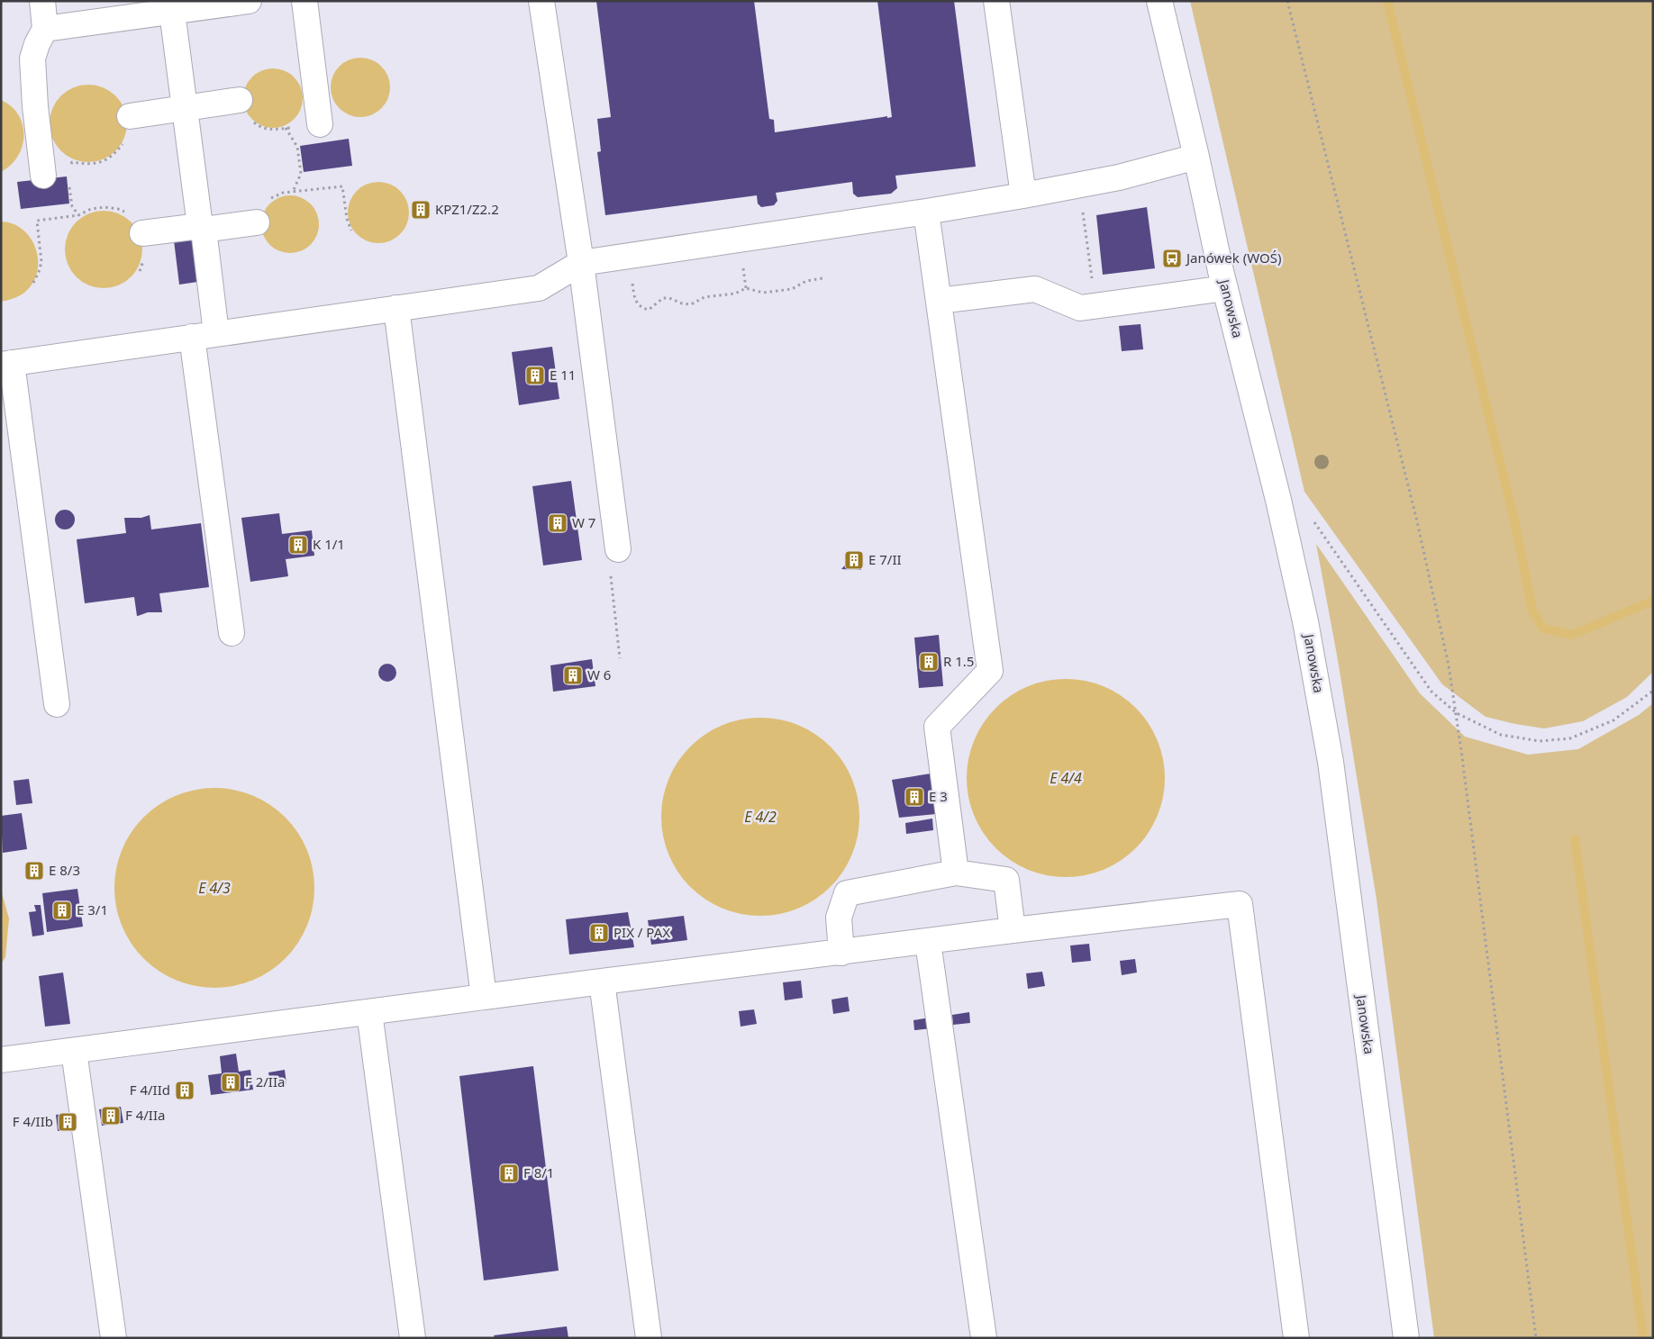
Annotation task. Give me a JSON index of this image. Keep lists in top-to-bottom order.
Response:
{
  "streets": {
    "street": ["Janowska"]
  },
  "water": ["E 4/4", "E 4/2", "E 4/3"],
  "places": {
    "building": [
      "KPZ1/Z2.2",
      "E 11",
      "W 7",
      "K 1/1",
      "E 7/II",
      "R 1.5",
      "W 6",
      "E 3",
      "E 8/3",
      "E 3/1",
      "PIX / PAX",
      "F 2/IIa",
      "F 4/IId",
      "F 4/IIa",
      "F 4/IIb",
      "F 8/1"
    ],
    "bus stop": ["Janówek (WOŚ)"]
  }
}
